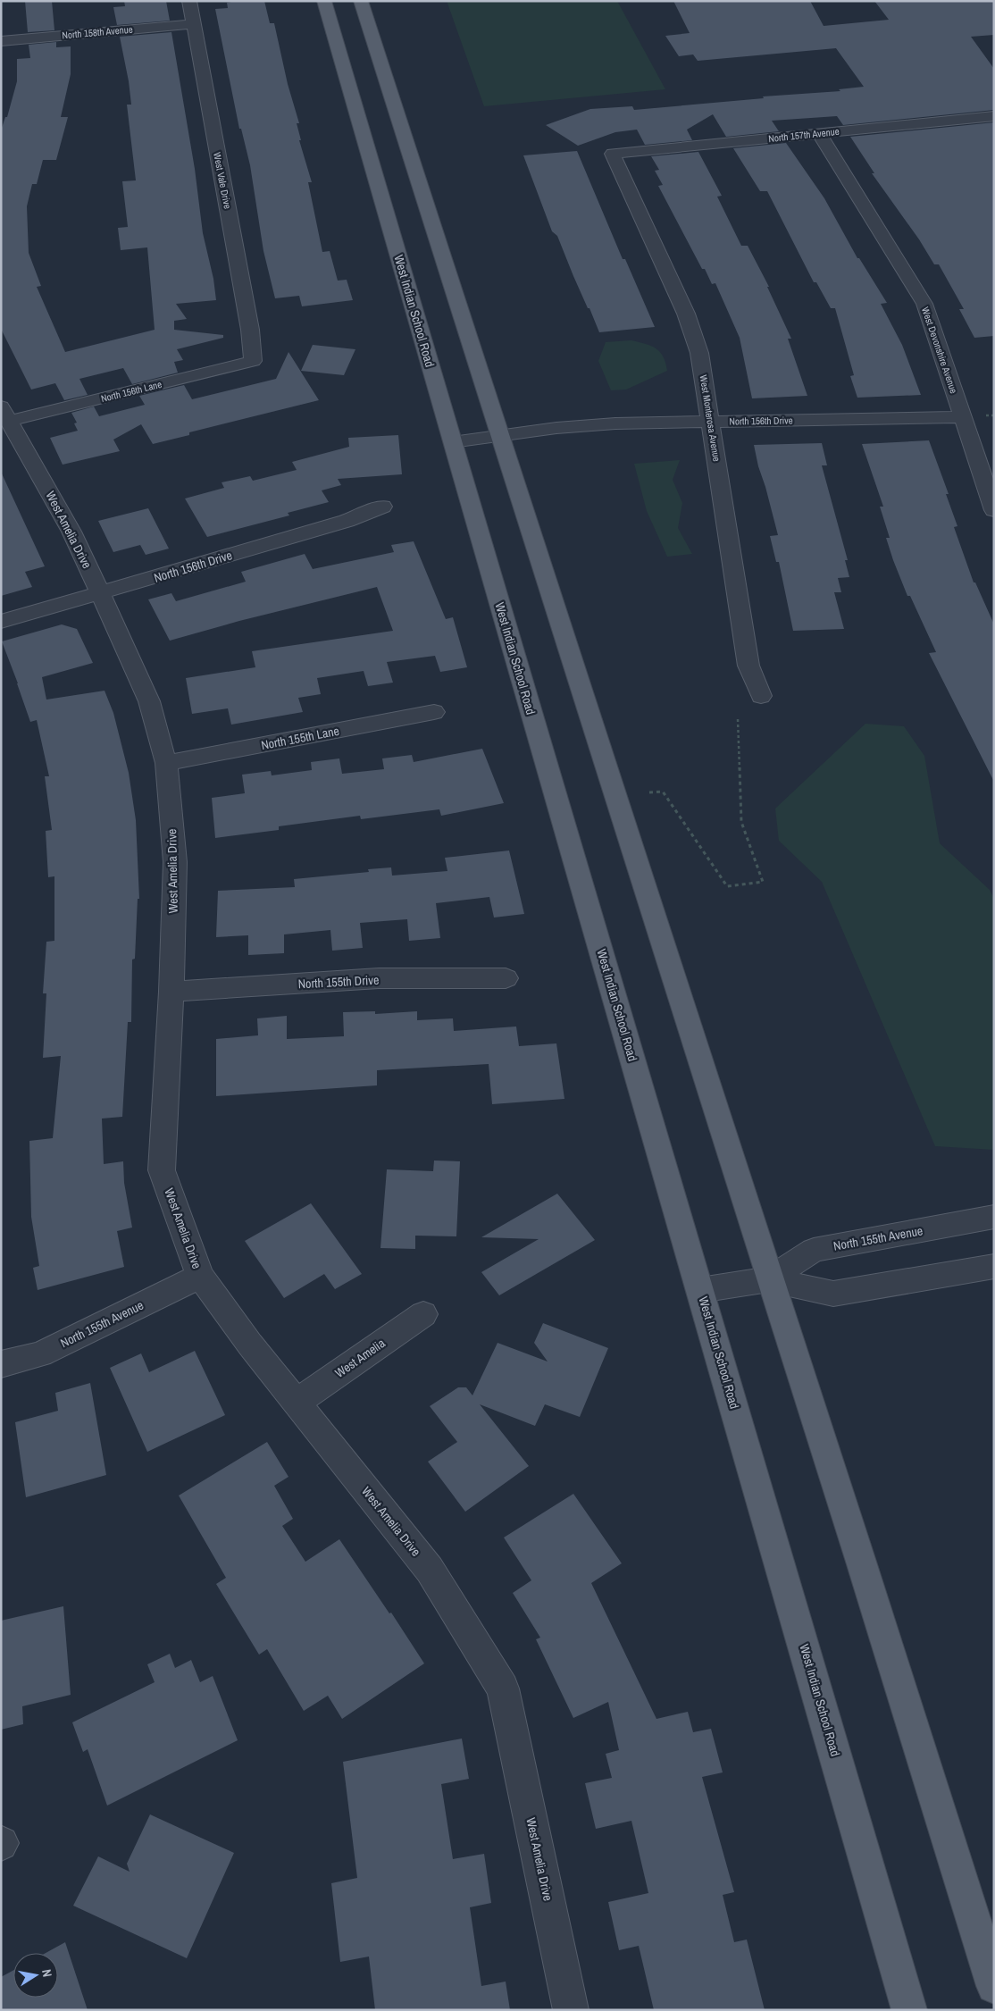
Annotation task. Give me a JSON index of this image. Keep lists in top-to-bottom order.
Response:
{
  "streets": {
    "main road": ["West Indian School Road"],
    "street": [
      "North 158th Avenue",
      "North 157th Avenue",
      "West Vale Drive",
      "West Devonshire Avenue",
      "North 156th Lane",
      "West Monterosa Avenue",
      "North 156th Drive",
      "West Amelia Drive",
      "North 155th Lane",
      "North 155th Drive",
      "North 155th Avenue",
      "West Amelia"
    ]
  },
  "crossings": [
    ["North 158th Avenue", "West Vale Drive"],
    ["North 157th Avenue", "West Devonshire Avenue"],
    ["North 157th Avenue", "West Monterosa Avenue"],
    ["West Vale Drive", "North 156th Lane"],
    ["West Indian School Road", "North 156th Drive"],
    ["West Indian School Road", "North 155th Avenue"],
    ["West Devonshire Avenue", "North 156th Drive"],
    ["North 156th Lane", "West Amelia Drive"],
    ["West Monterosa Avenue", "North 156th Drive"],
    ["North 156th Drive", "West Amelia Drive"],
    ["West Amelia Drive", "North 155th Lane"],
    ["West Amelia Drive", "North 155th Drive"],
    ["West Amelia Drive", "North 155th Avenue"],
    ["West Amelia Drive", "West Amelia"]
  ],
  "north": "right"
}
